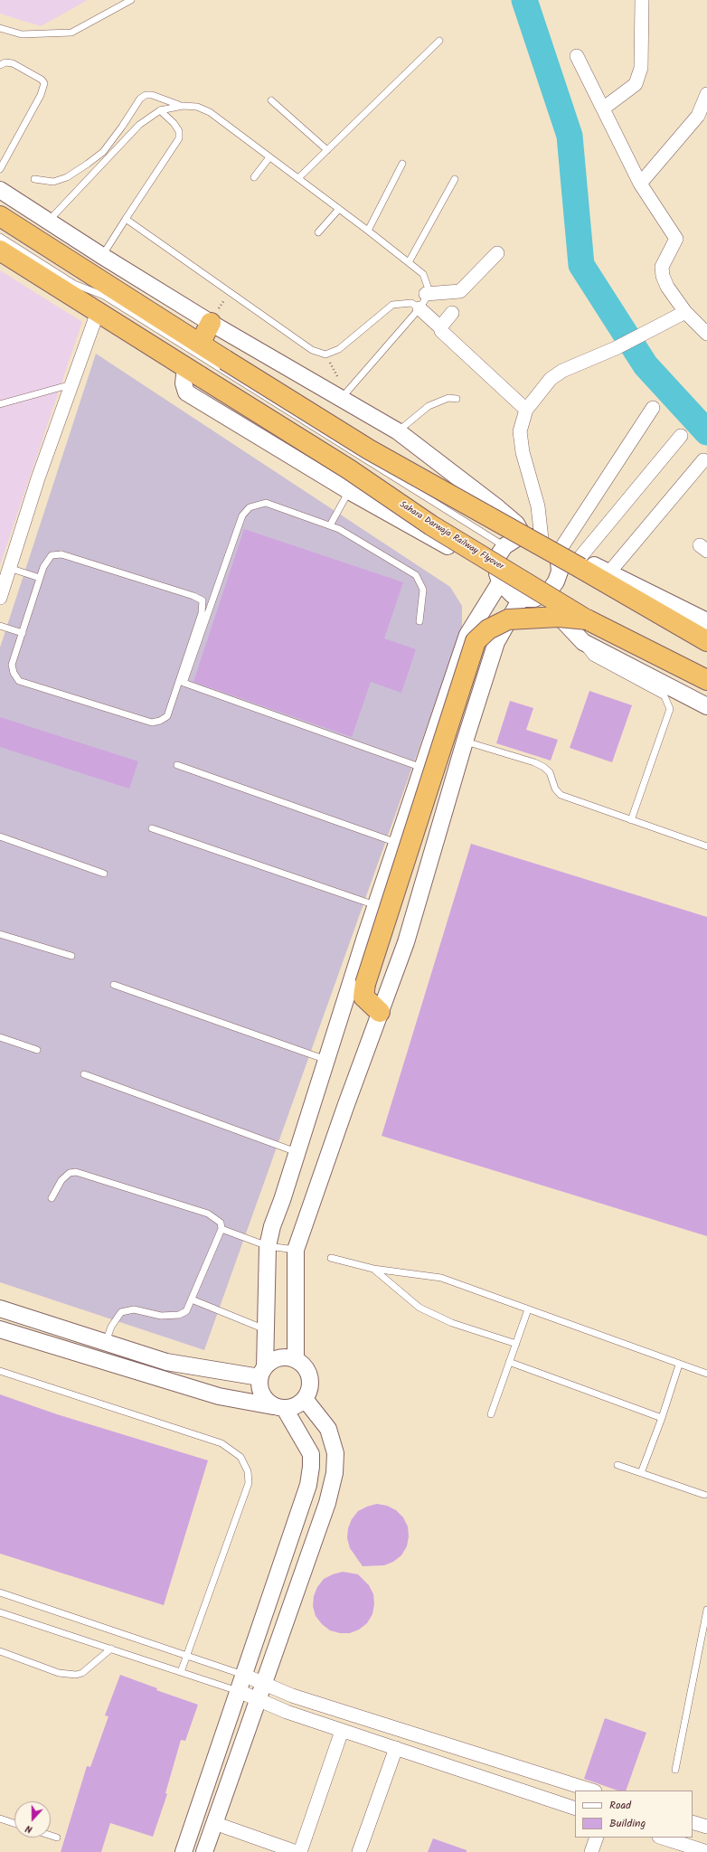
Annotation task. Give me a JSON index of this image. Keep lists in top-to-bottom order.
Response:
{
  "streets": {
    "highway": ["Sahara Darwaja Railway Flyover"]
  },
  "legend": ["Road", "Building"],
  "north": "bottom"
}
